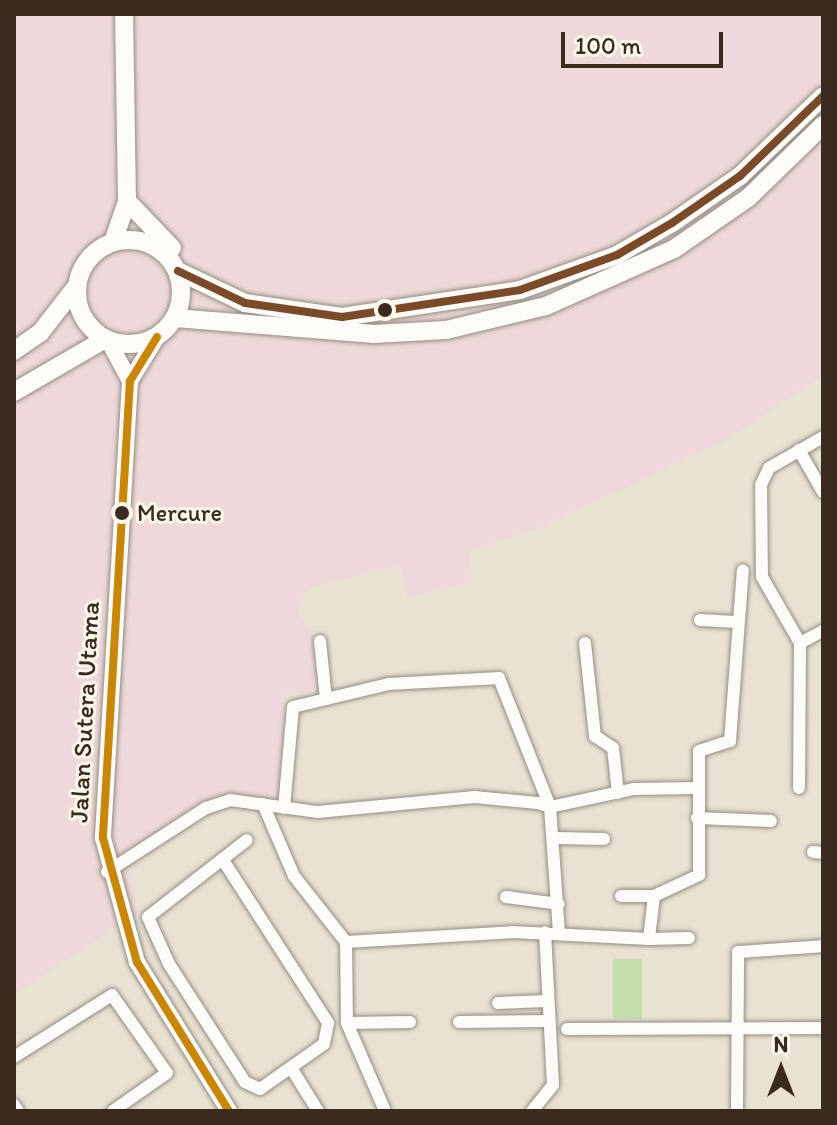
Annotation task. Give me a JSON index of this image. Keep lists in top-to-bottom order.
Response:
{
  "streets": {
    "street": ["Jalan Sutera Utama"]
  },
  "places": ["Mercure"],
  "scale_bar": "100 m",
  "north": "top"
}
